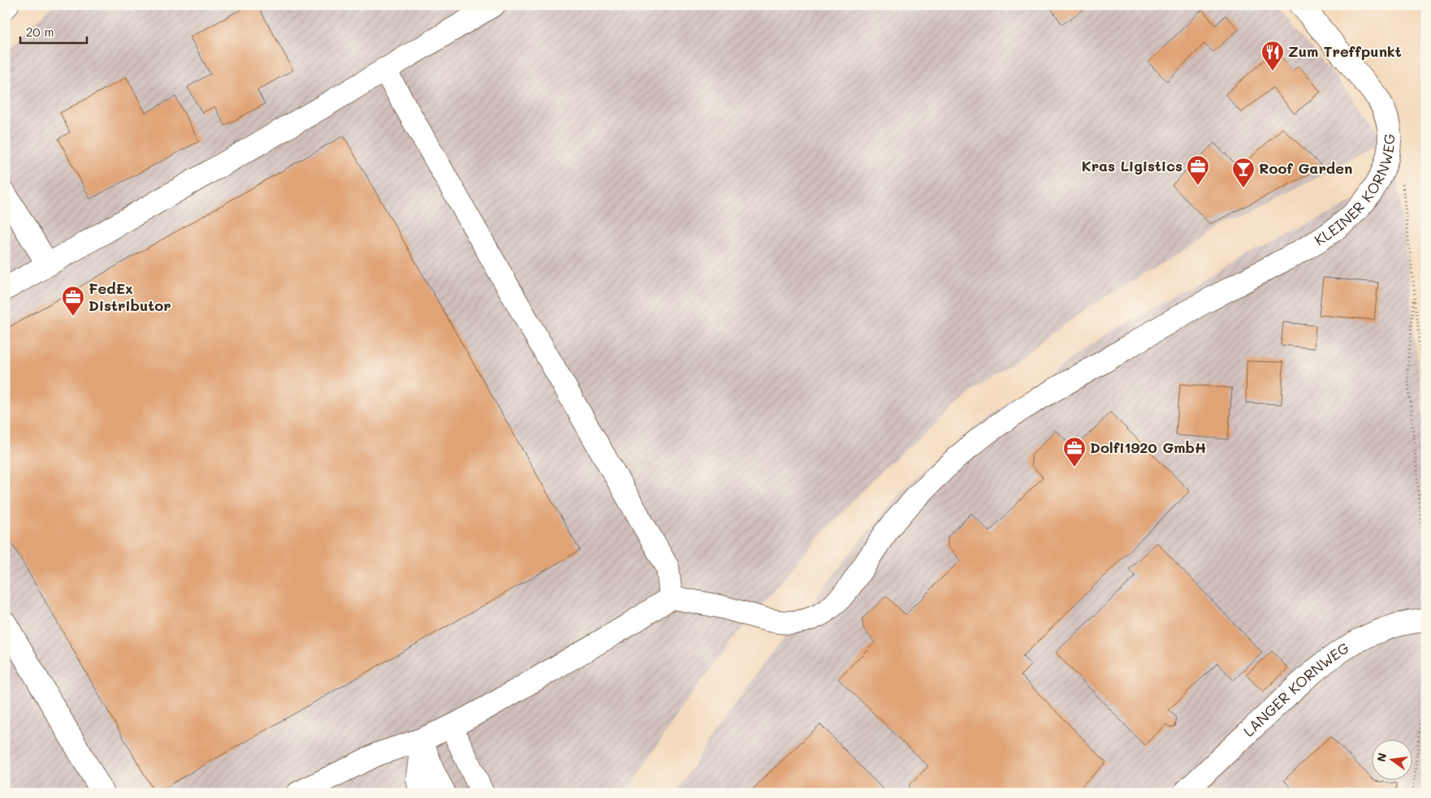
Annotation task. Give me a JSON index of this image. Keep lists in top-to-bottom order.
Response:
{
  "streets": {
    "street": ["KLEINER KORNWEG", "LANGER KORNWEG"]
  },
  "places": {
    "restaurant": ["Zum Treffpunkt"],
    "office": ["Kras Ligistics", "FedEx Distributor", "Dolfi1920 GmbH"],
    "bar": ["Roof Garden"]
  },
  "scale_bar": "20 m",
  "north": "left"
}
